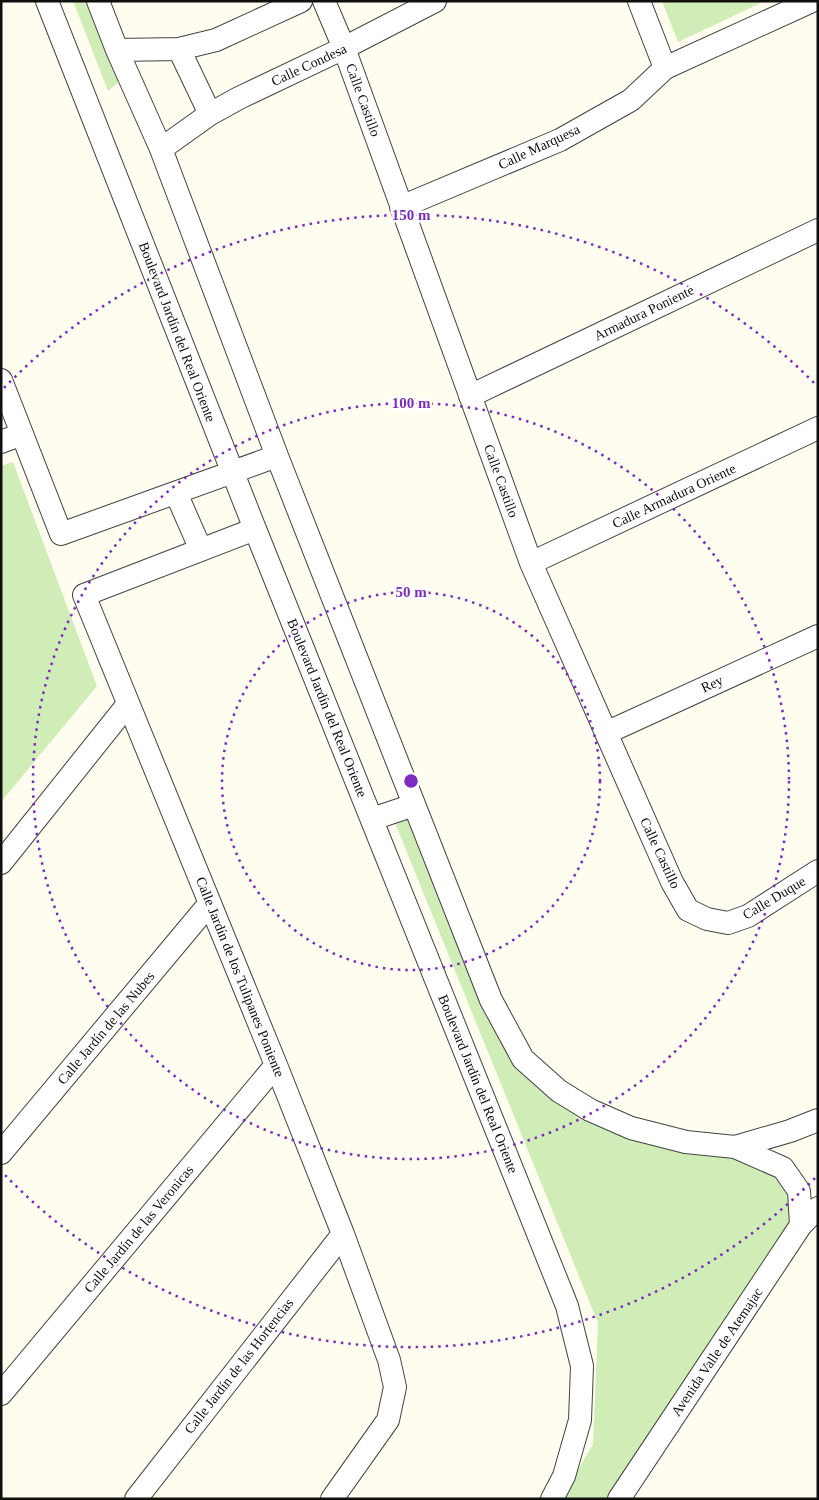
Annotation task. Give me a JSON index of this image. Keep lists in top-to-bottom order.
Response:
{
  "streets": {
    "street": [
      "Calle Condesa",
      "Calle Castillo",
      "Calle Marquesa",
      "Armadura Poniente",
      "Boulevard Jardín del Real Oriente",
      "Calle Armadura Oriente",
      "Rey",
      "Calle Duque",
      "Calle Jardín de los Tulipanes Poniente",
      "Calle Jardín de las Nubes",
      "Calle Jardín de las Veronicas",
      "Avenida Valle de Atemajac",
      "Calle Jardín de las Hortencias"
    ]
  },
  "crossings": [
    ["Calle Condesa", "Calle Castillo"],
    ["Calle Castillo", "Calle Marquesa"],
    ["Calle Castillo", "Armadura Poniente"],
    ["Calle Castillo", "Calle Armadura Oriente"],
    ["Calle Castillo", "Rey"],
    ["Calle Castillo", "Calle Duque"],
    ["Calle Jardín de los Tulipanes Poniente", "Calle Jardín de las Nubes"],
    ["Calle Jardín de los Tulipanes Poniente", "Calle Jardín de las Veronicas"],
    ["Calle Jardín de los Tulipanes Poniente", "Calle Jardín de las Hortencias"]
  ],
  "rings": ["150 m", "100 m", "50 m"]
}
